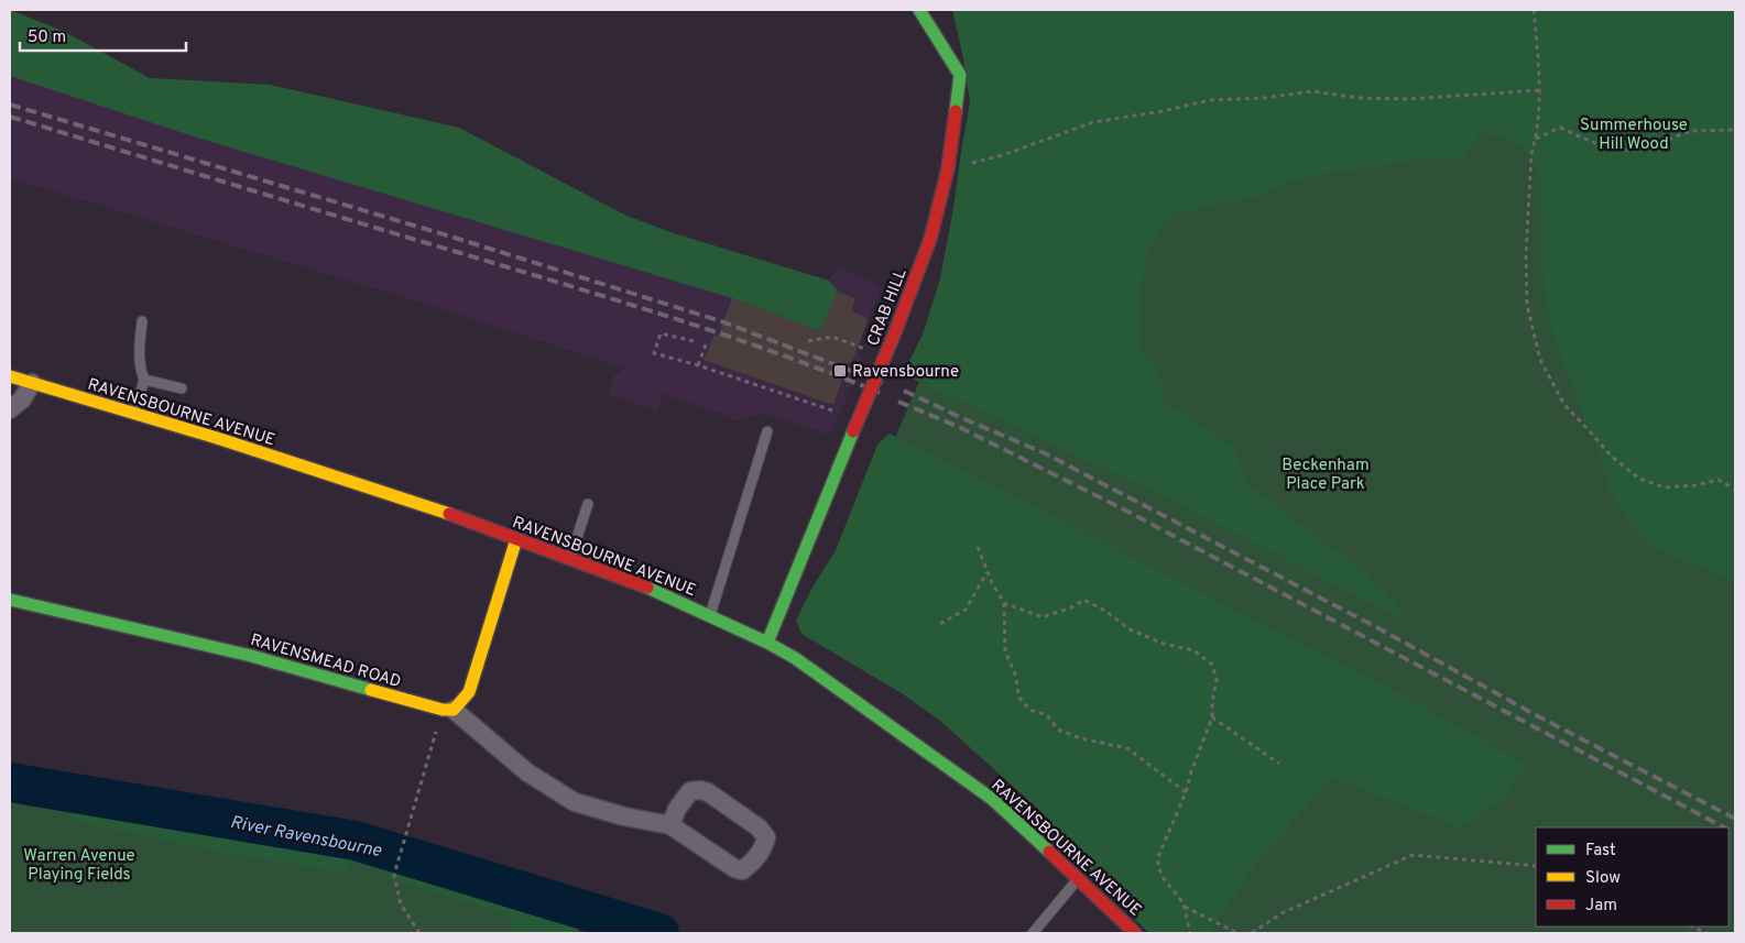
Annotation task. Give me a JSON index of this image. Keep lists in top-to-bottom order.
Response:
{
  "streets": {
    "street": ["CRAB HILL", "RAVENSBOURNE AVENUE", "RAVENSMEAD ROAD"]
  },
  "crossings": [
    ["CRAB HILL", "RAVENSBOURNE AVENUE"]
  ],
  "water": ["River Ravensbourne"],
  "parks": ["Summerhouse Hill Wood", "Beckenham Place Park", "Warren Avenue Playing Fields"],
  "places": {
    "transit": ["Ravensbourne"]
  },
  "legend": ["Fast", "Slow", "Jam"],
  "scale_bar": "50 m"
}
